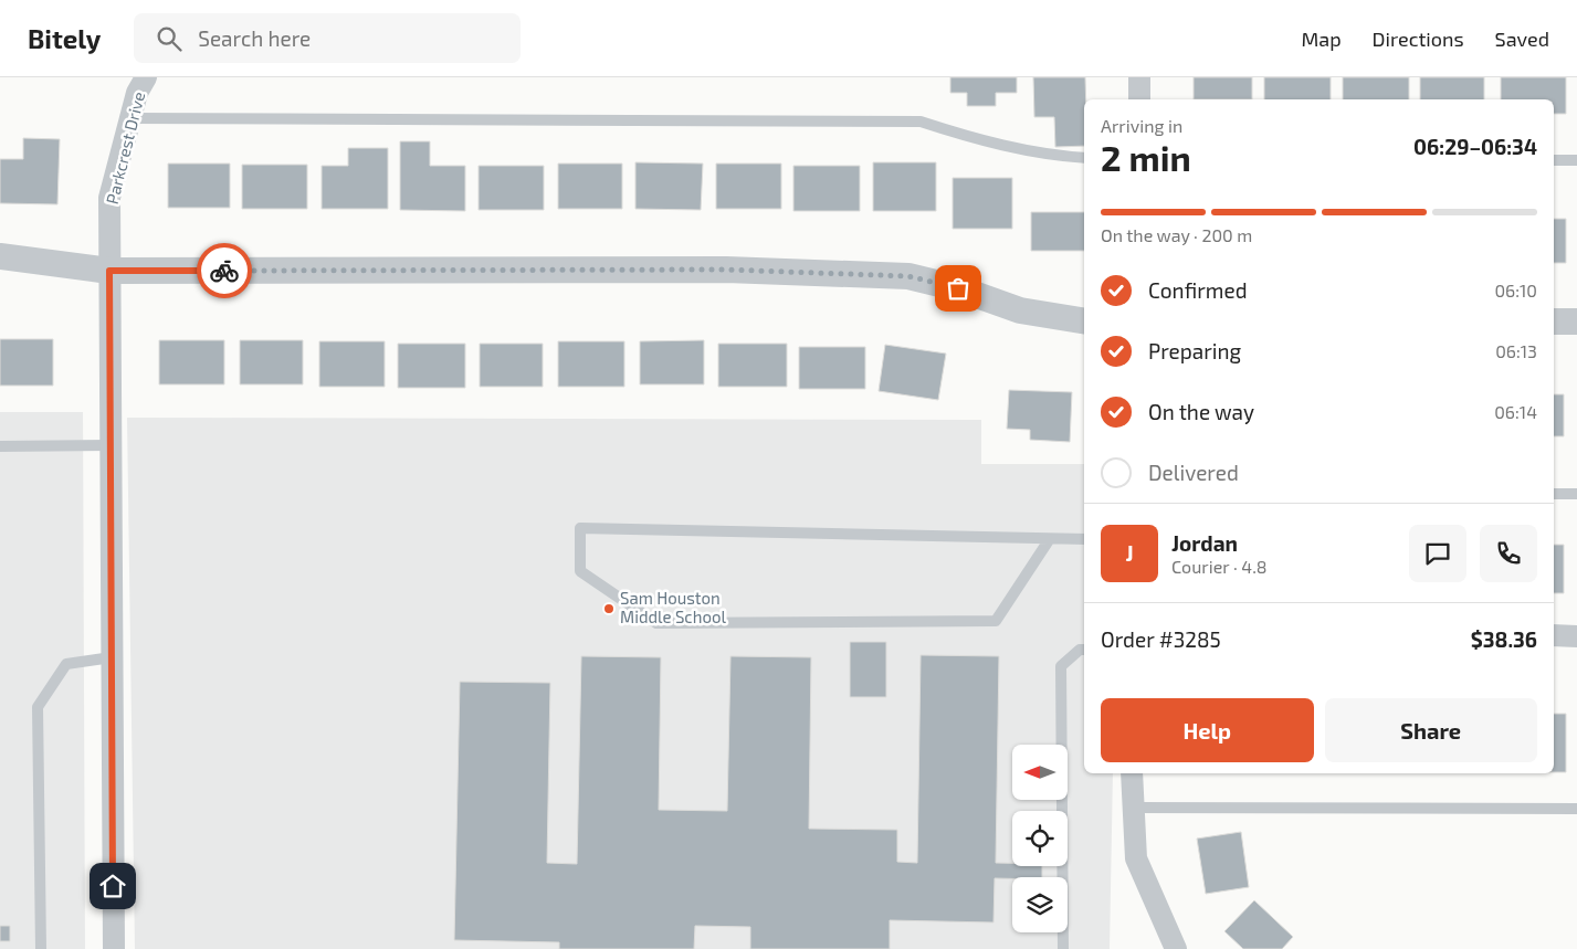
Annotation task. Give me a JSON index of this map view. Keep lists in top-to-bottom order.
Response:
{
  "streets": {
    "street": ["Parkcrest Drive"]
  },
  "places": ["Sam Houston Middle School"],
  "north": "left",
  "page": {
    "header": "Bitely",
    "search": "Search here",
    "nav": ["Map", "Directions", "Saved"],
    "heading": ["2 min", "Arriving in", "06:29–06:34"],
    "panel": [
      "Jordan",
      "Courier · 4.8",
      "Order #3285",
      "$38.36"
    ],
    "bar": "On the way · 200 m",
    "list": [
      ["Confirmed", "06:10"],
      ["Preparing", "06:13"],
      ["On the way", "06:14"],
      "Delivered"
    ],
    "round": "J",
    "buttons": ["Help", "Share"]
  }
}
